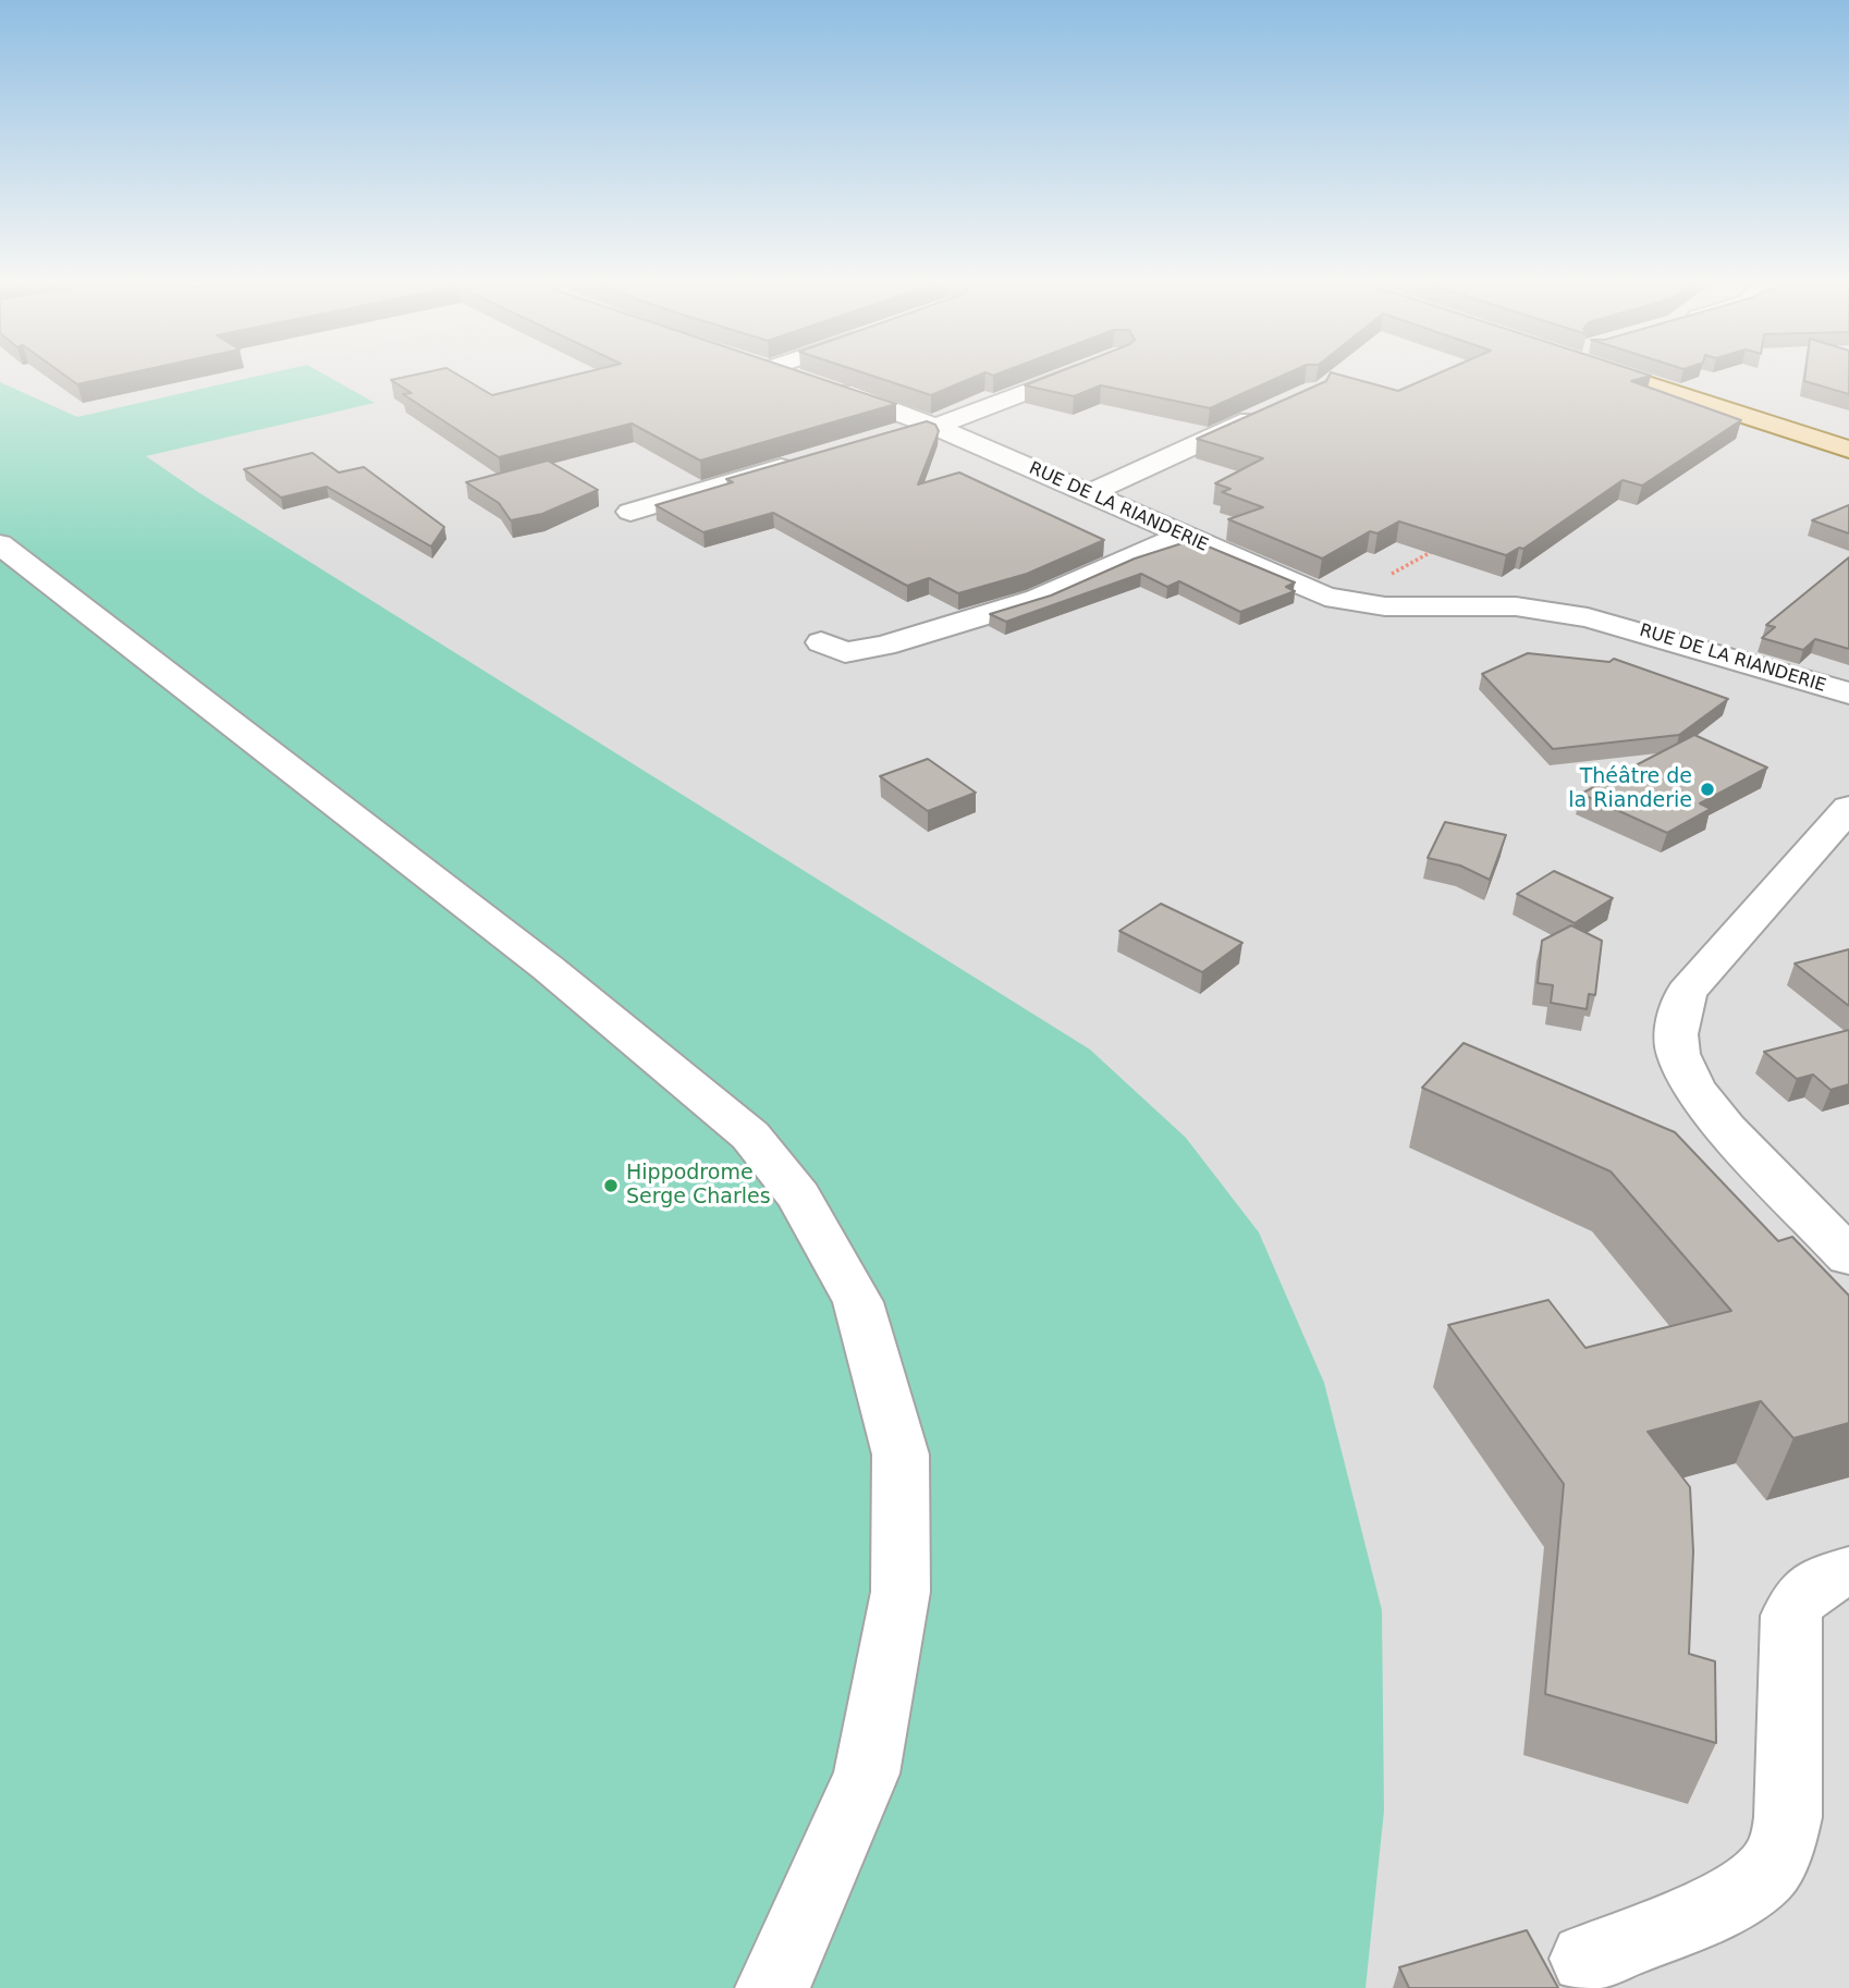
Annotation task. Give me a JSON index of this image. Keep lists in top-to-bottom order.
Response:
{
  "streets": {
    "street": ["RUE DE LA RIANDERIE"]
  },
  "places": ["Théâtre de la Rianderie", "Hippodrome Serge Charles"]
}
